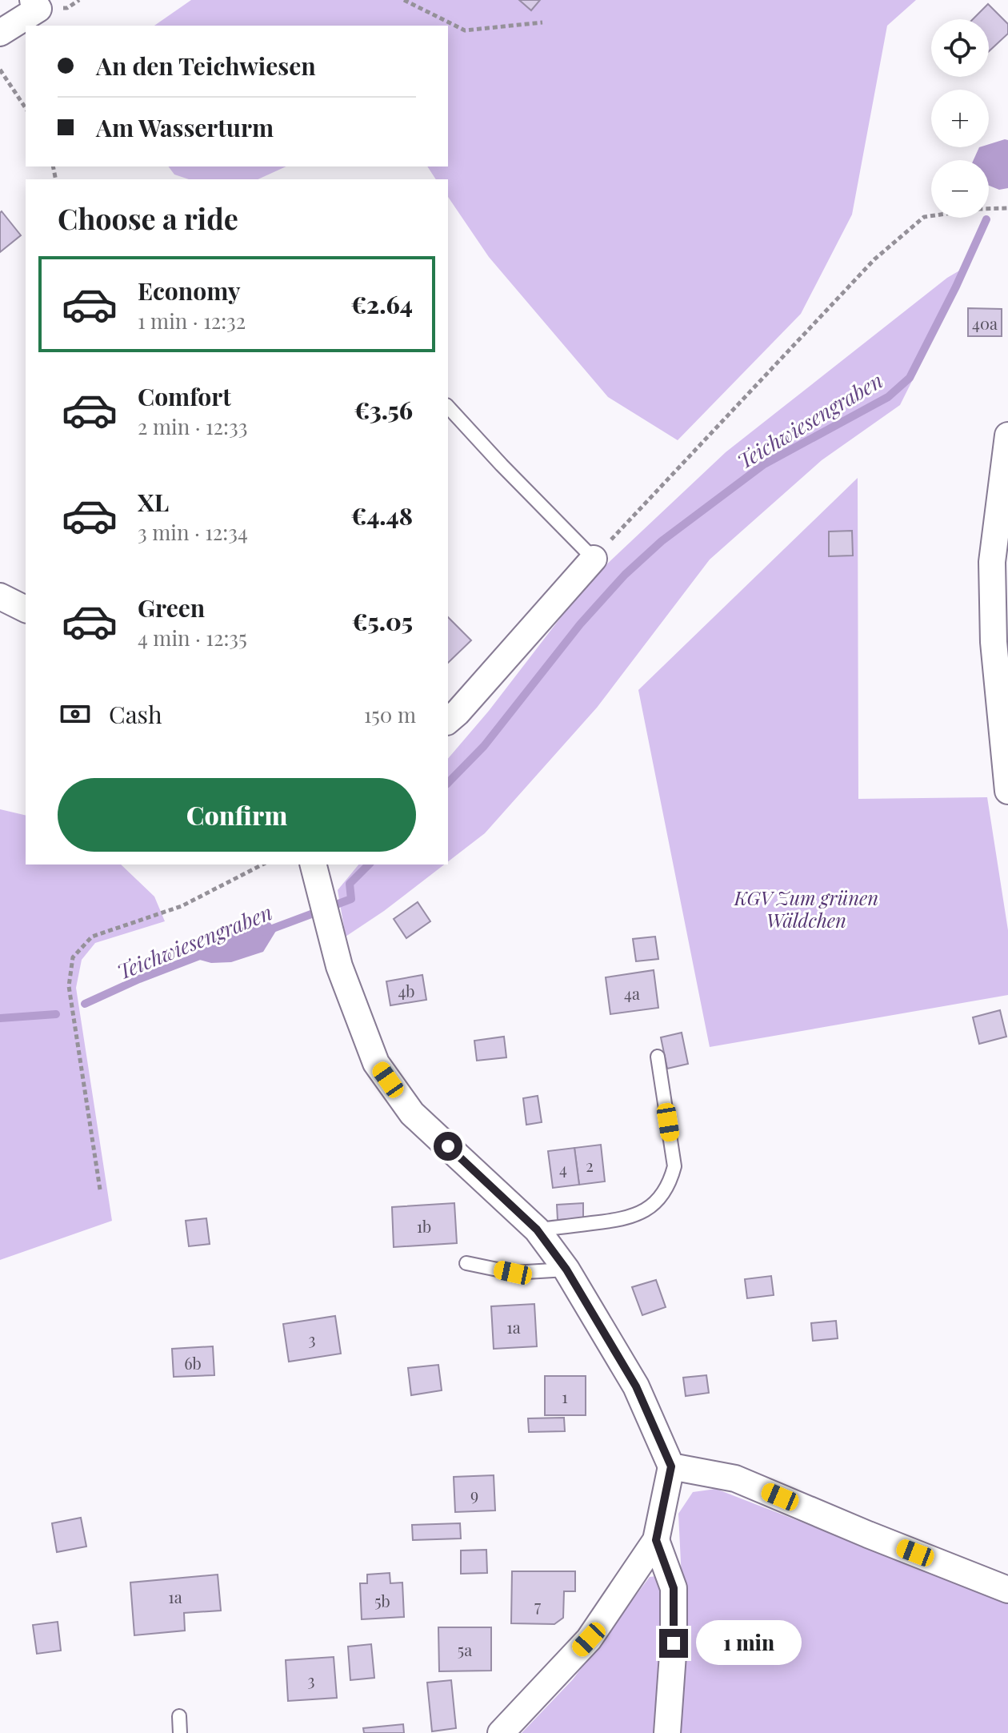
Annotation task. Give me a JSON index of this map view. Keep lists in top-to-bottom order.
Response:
{
  "water": ["Teichwiesengraben"],
  "parks": ["KGV Zum grünen Wäldchen"],
  "house_numbers": [
    "40a",
    "4b",
    "4a",
    "2",
    "4",
    "1b",
    "1a",
    "3",
    "6b",
    "1",
    "9",
    "1a",
    "5b",
    "7",
    "5a",
    "3"
  ],
  "page": {
    "map_buttons": ["+", "−"],
    "banner": ["An den Teichwiesen", "Am Wasserturm"],
    "heading": "Choose a ride",
    "list": [
      {
        "name": "Economy",
        "note": "1 min · 12:32",
        "value": "€2.64"
      },
      {
        "name": "Comfort",
        "note": "2 min · 12:33",
        "value": "€3.56"
      },
      {
        "name": "XL",
        "note": "3 min · 12:34",
        "value": "€4.48"
      },
      {
        "name": "Green",
        "note": "4 min · 12:35",
        "value": "€5.05"
      }
    ],
    "pay": ["Cash", "150 m"],
    "buttons": "Confirm",
    "bubble": "1 min"
  }
}
